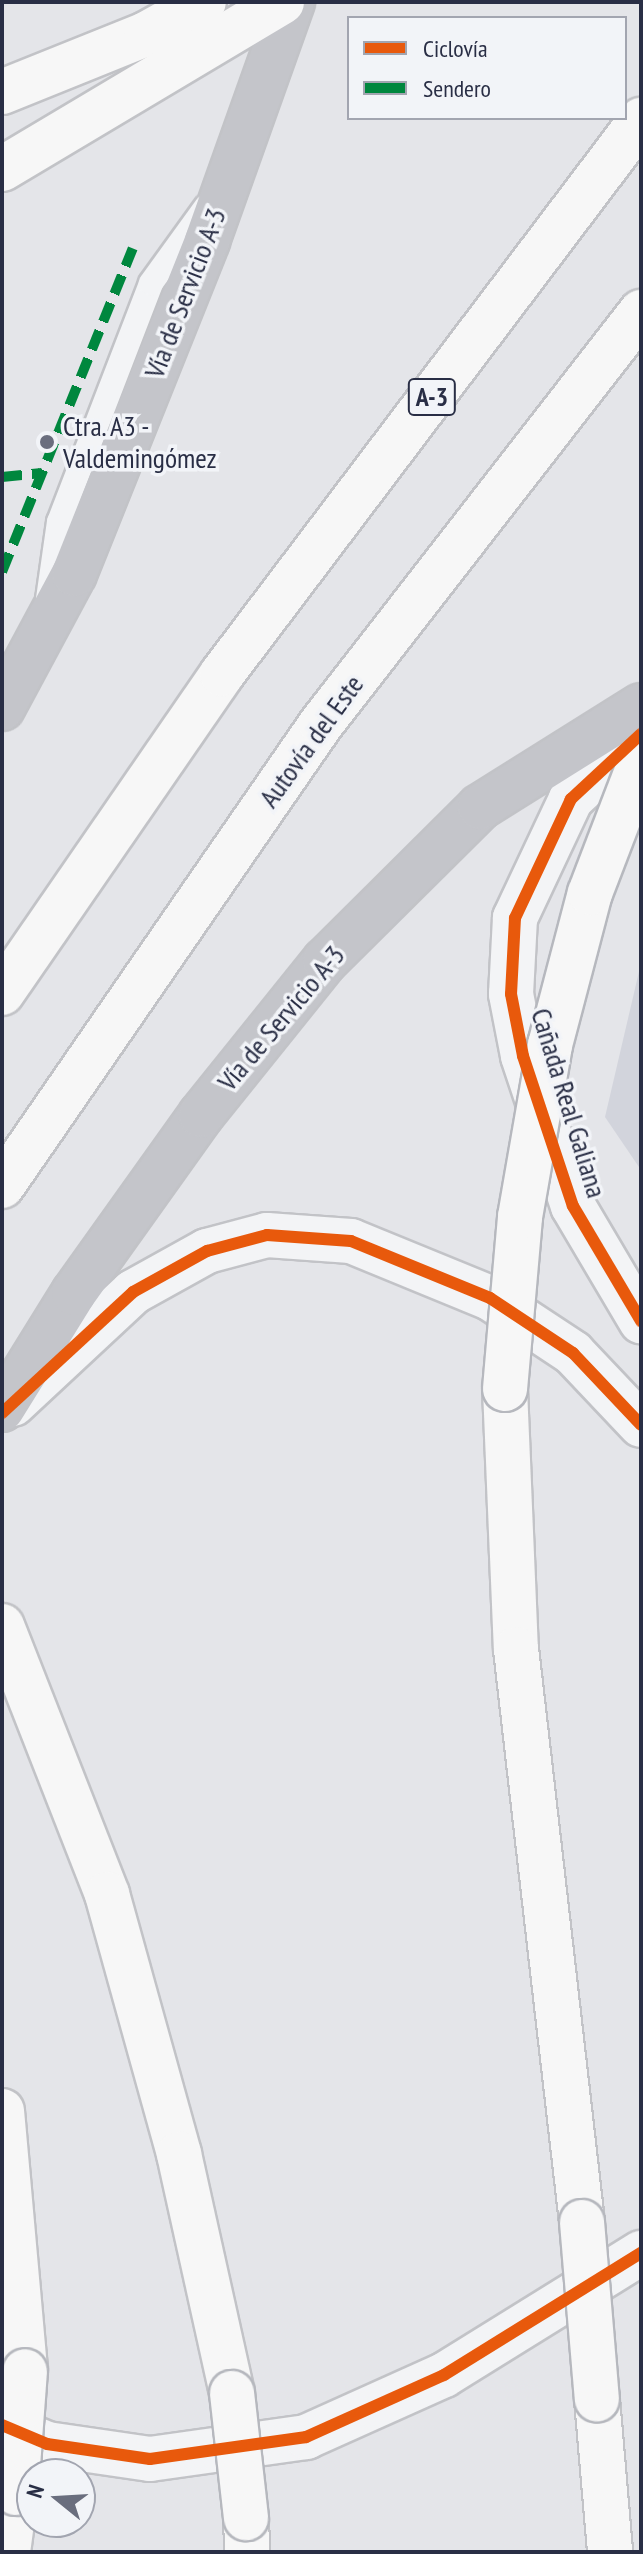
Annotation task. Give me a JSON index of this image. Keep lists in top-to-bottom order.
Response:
{
  "streets": {
    "highway": ["A-3", "Autovía del Este"],
    "main road": ["Vía de Servicio A-3"],
    "street": ["Cañada Real Galiana"]
  },
  "places": ["Ctra. A3 - Valdemingómez"],
  "legend": ["Ciclovía", "Sendero"],
  "north": "left"
}
